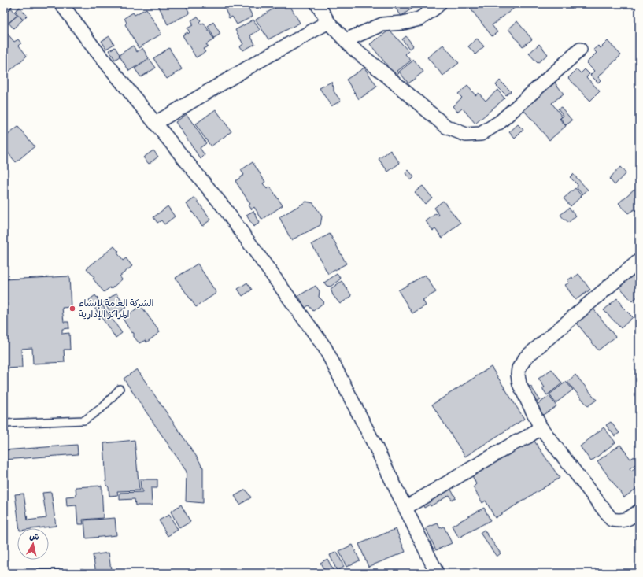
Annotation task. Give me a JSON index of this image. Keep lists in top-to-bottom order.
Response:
{
  "places": ["الشركة العامة لإنشاء المراكز الإدارية"],
  "north": "top"
}
